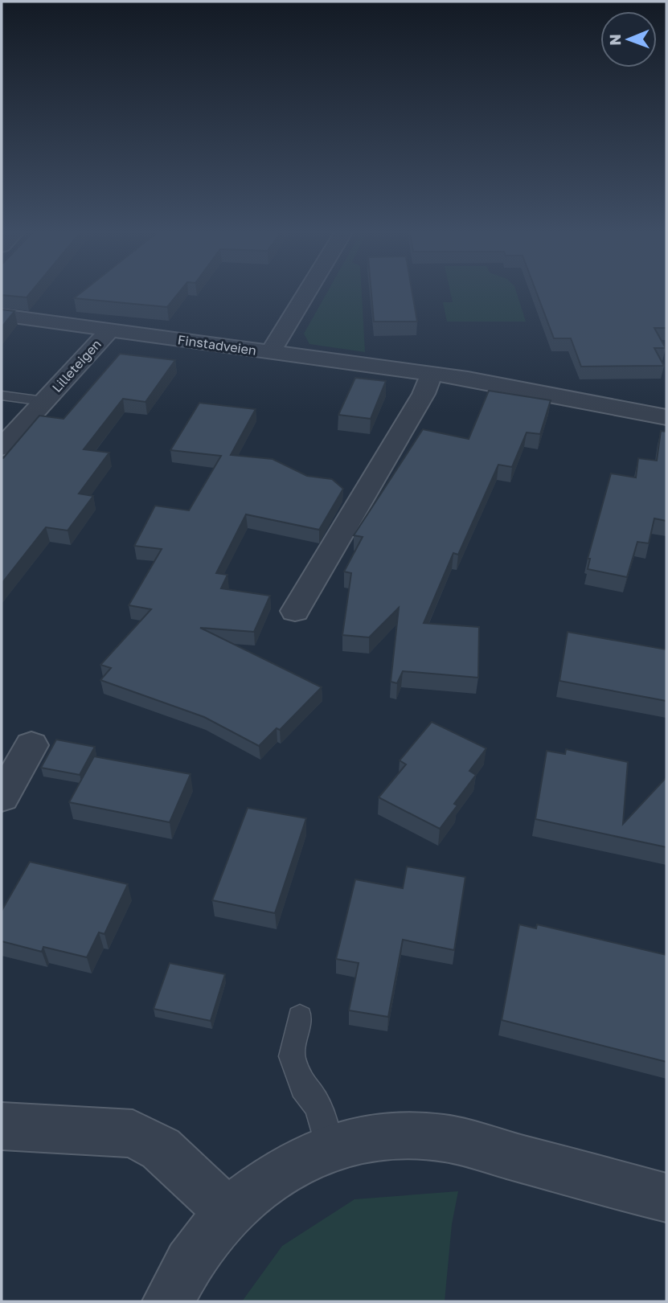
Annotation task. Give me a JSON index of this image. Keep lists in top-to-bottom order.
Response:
{
  "streets": {
    "street": ["Finstadveien", "Lilleteigen"]
  },
  "crossings": [
    ["Finstadveien", "Lilleteigen"]
  ],
  "north": "left"
}
